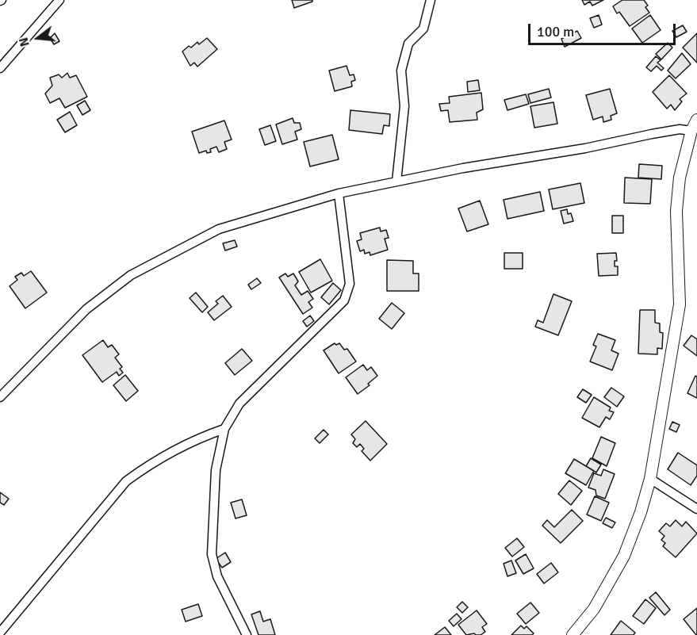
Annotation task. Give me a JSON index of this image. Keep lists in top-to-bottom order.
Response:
{
  "scale_bar": "100 m",
  "north": "left"
}
